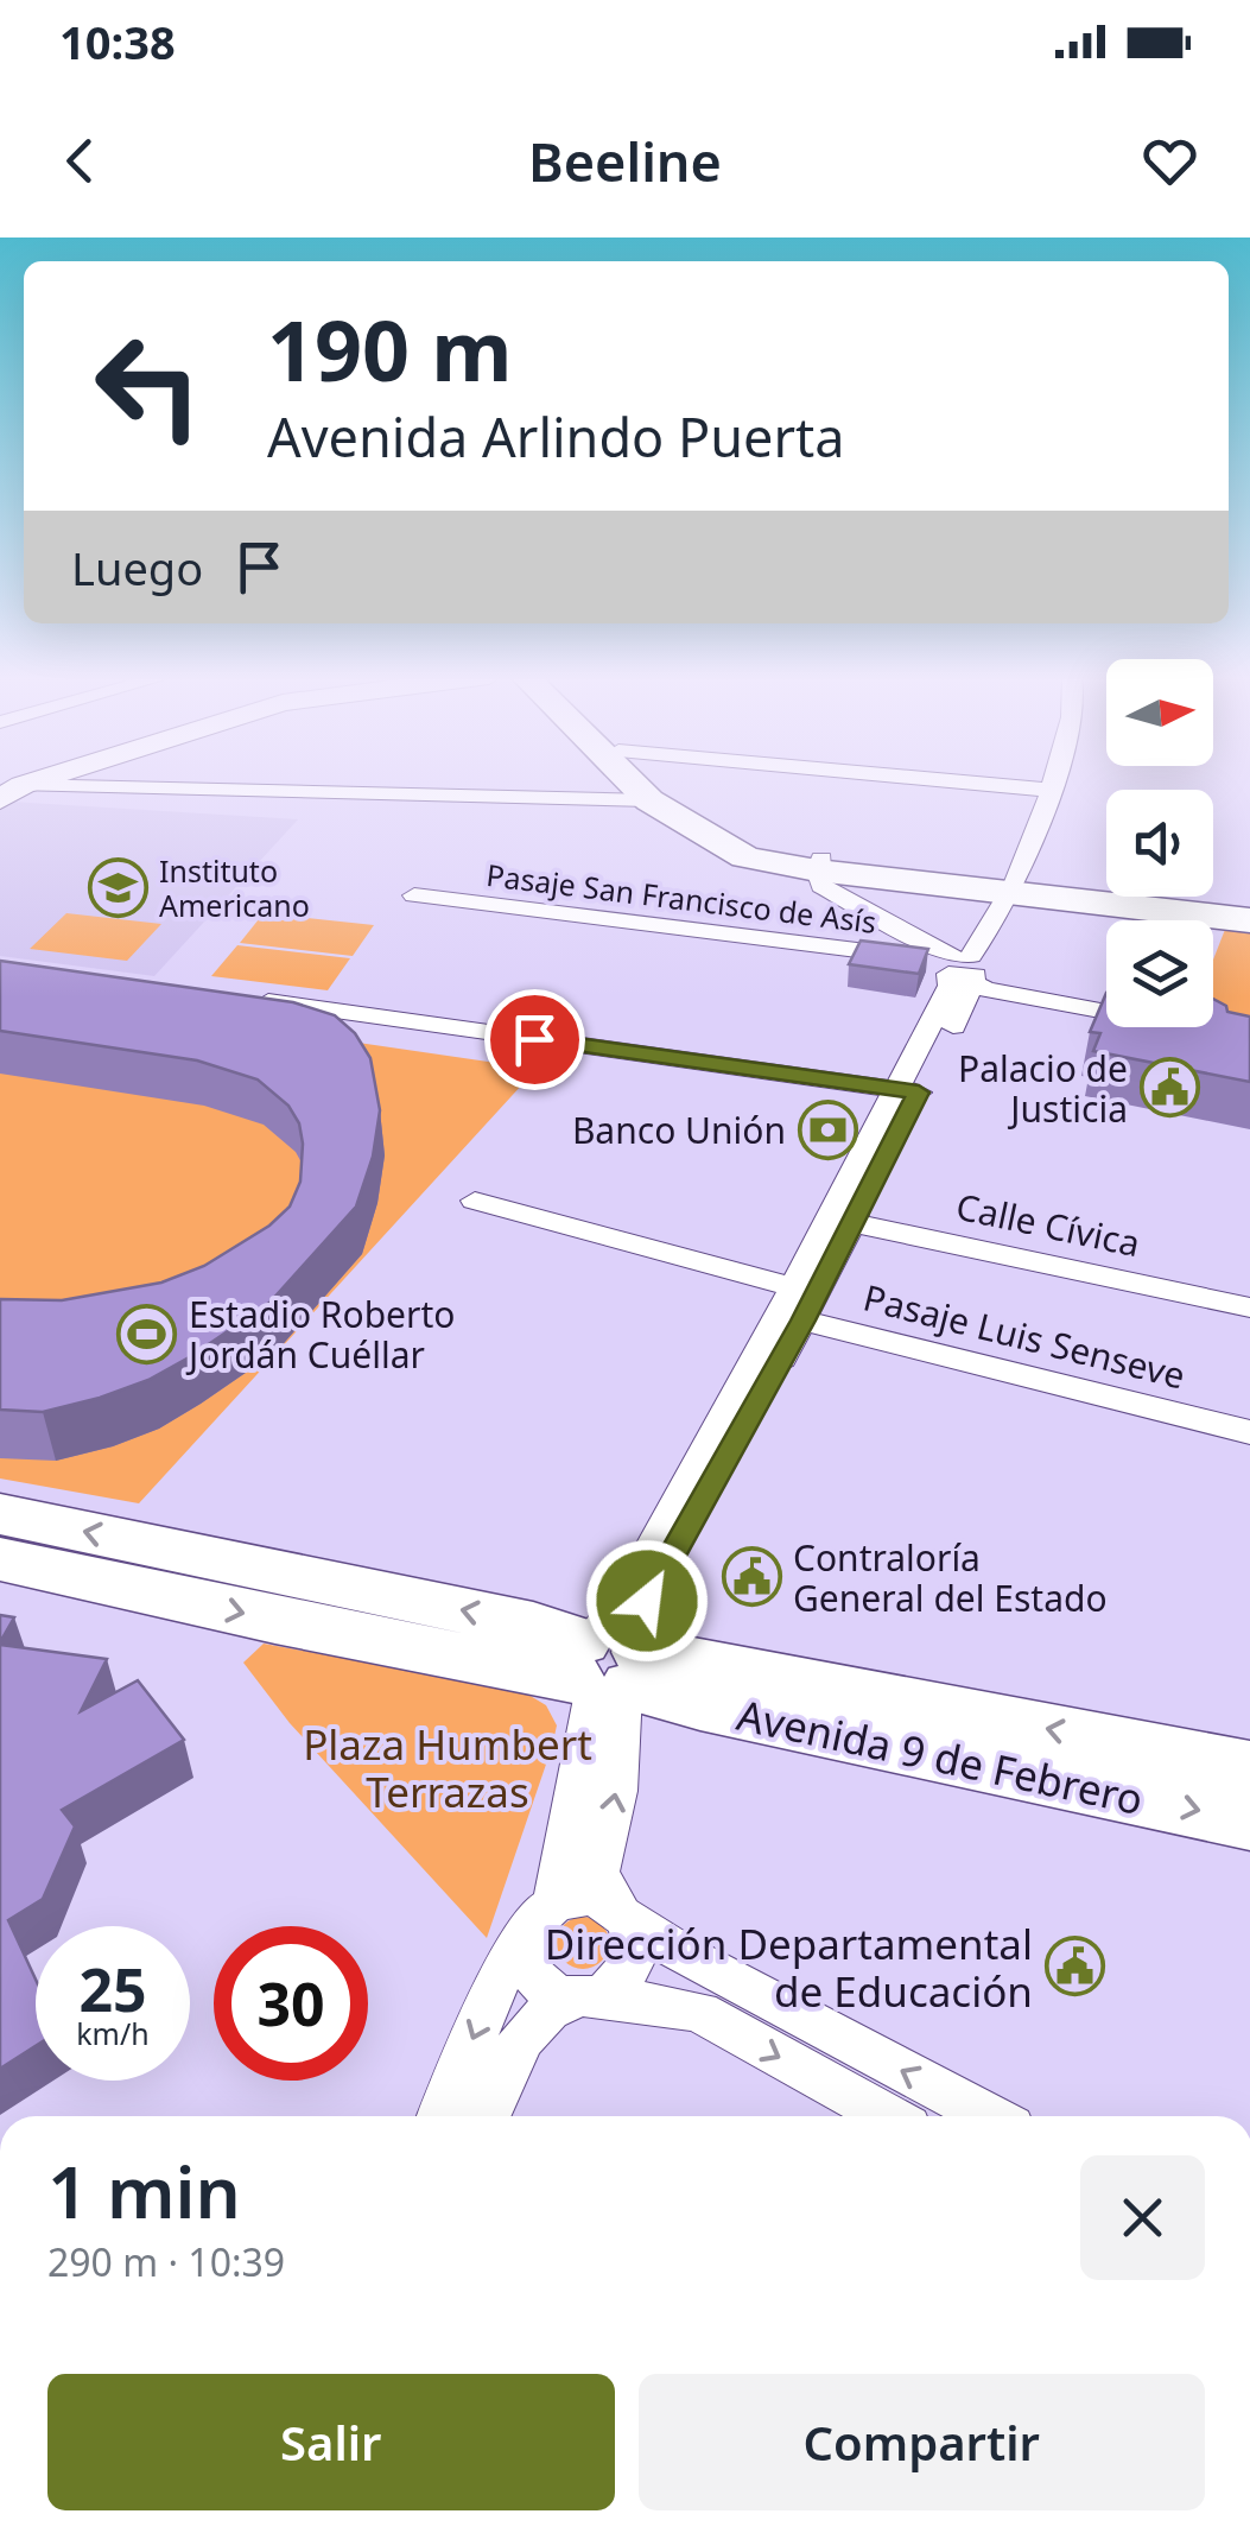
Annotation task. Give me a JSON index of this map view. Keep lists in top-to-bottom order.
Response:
{
  "streets": {
    "main road": ["Avenida 9 de Febrero"],
    "street": ["Pasaje San Francisco de Asís", "Calle Cívica", "Pasaje Luis Senseve"]
  },
  "parks": ["Plaza Humbert Terrazas"],
  "places": {
    "school or university": ["Instituto Americano"],
    "public building": ["Palacio de Justicia", "Contraloría General del Estado", "Dirección Departamental de Educación"],
    "bank": ["Banco Unión"],
    "sports": ["Estadio Roberto Jordán Cuéllar"]
  },
  "north": "right",
  "page": {
    "status": "10:38",
    "header": "Beeline",
    "turn": ["190 m", "Avenida Arlindo Puerta"],
    "then": "Luego",
    "speed": "25 km/h",
    "limit": "30",
    "heading": ["1 min", "290 m · 10:39"],
    "buttons": ["Salir", "Compartir"]
  }
}
